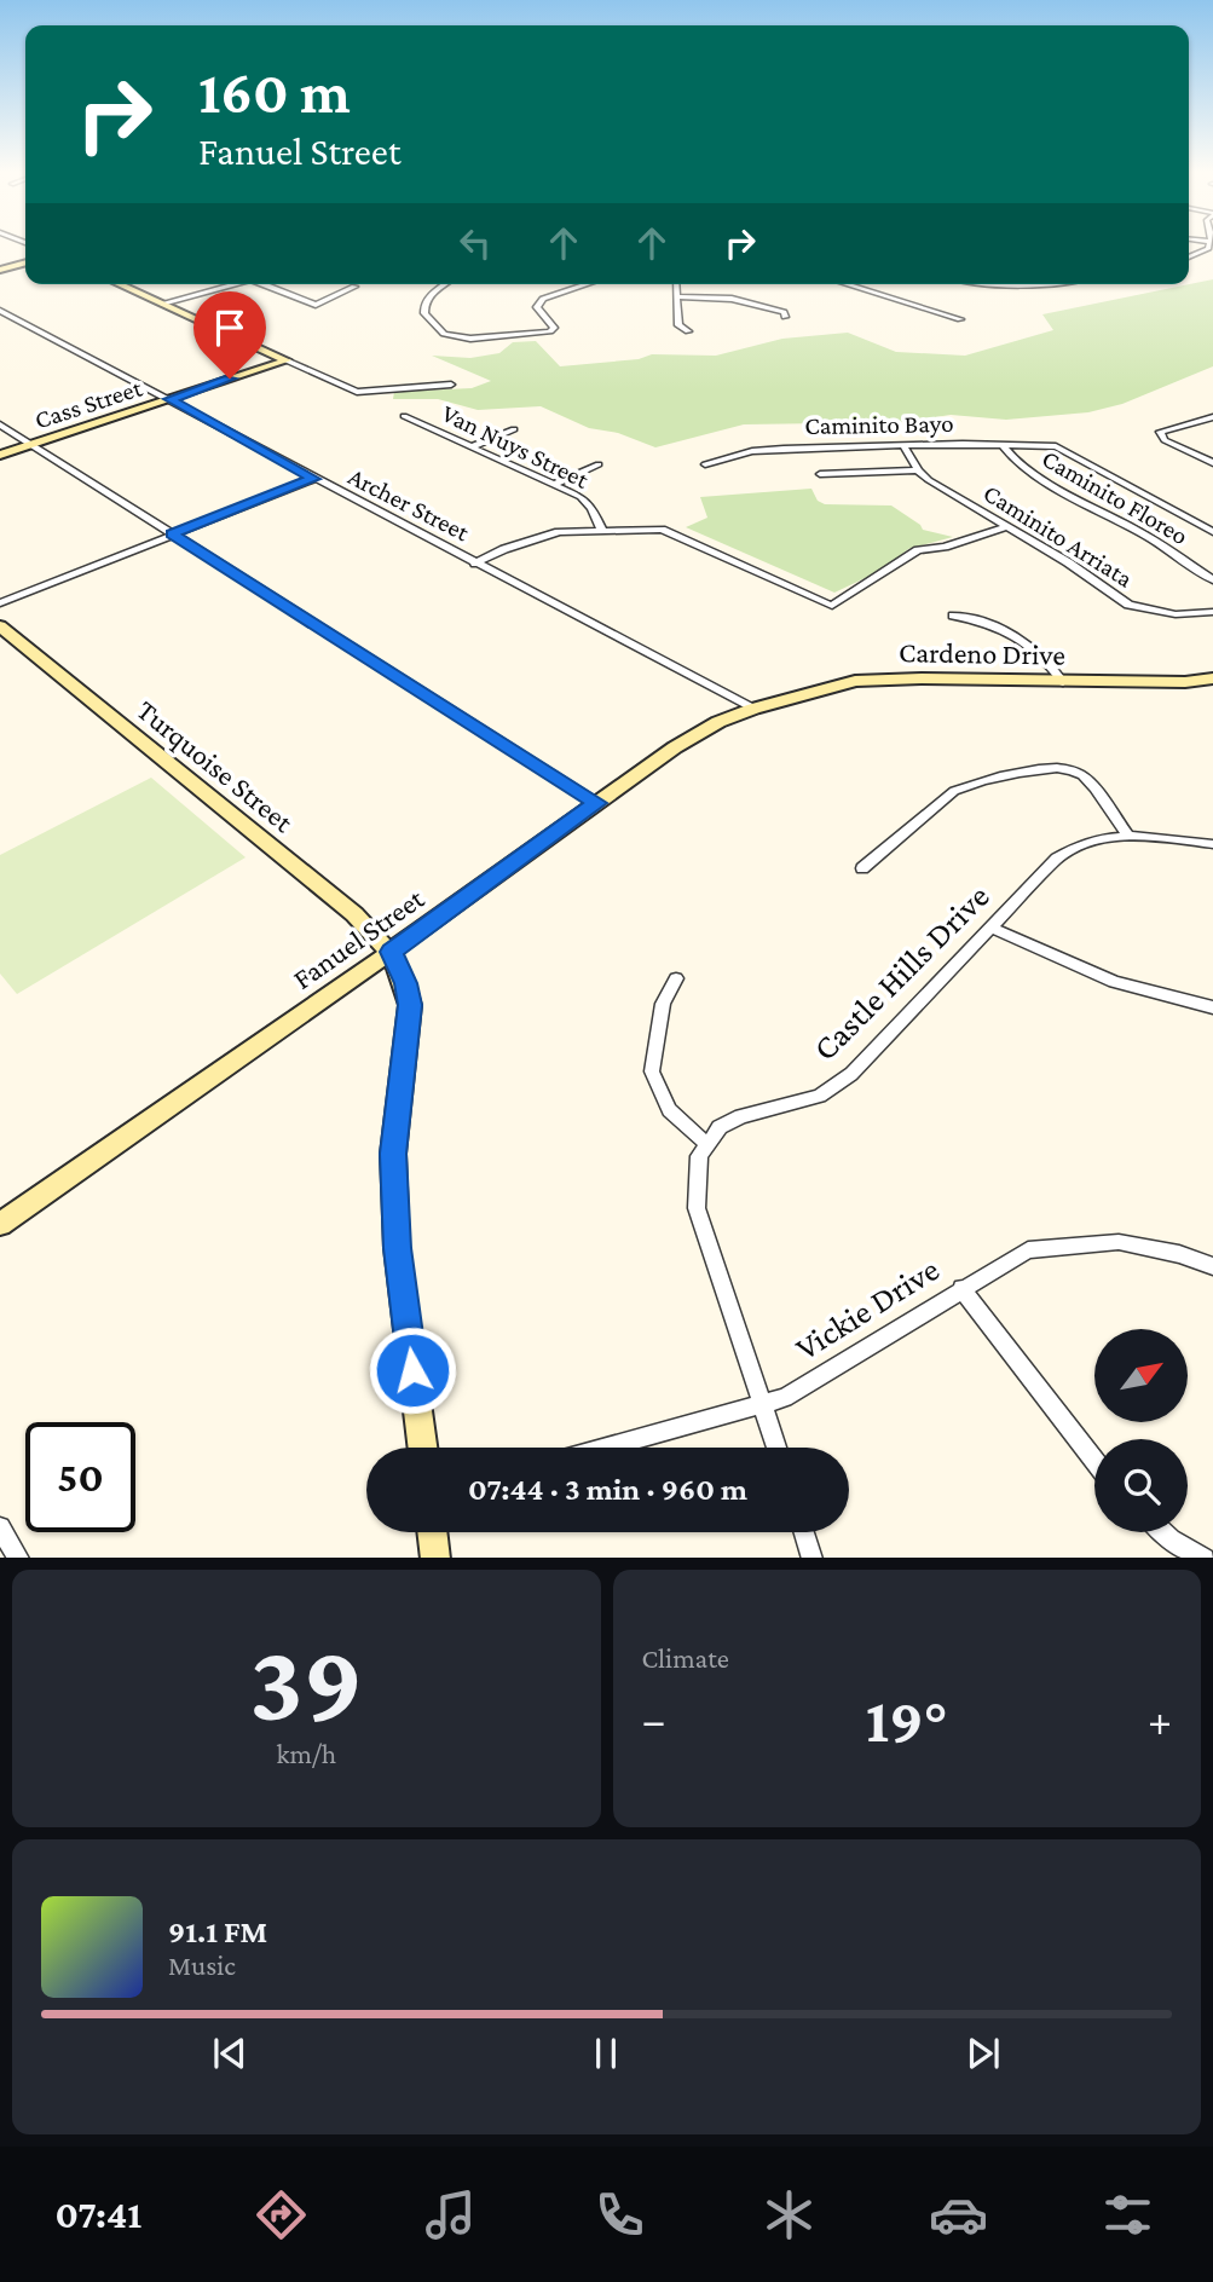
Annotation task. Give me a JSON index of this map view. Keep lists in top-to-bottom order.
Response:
{
  "streets": {
    "street": [
      "Cass Street",
      "Caminito Bayo",
      "Van Nuys Street",
      "Caminito Floreo",
      "Archer Street",
      "Caminito Arriata",
      "Cardeno Drive",
      "Turquoise Street",
      "Fanuel Street",
      "Castle Hills Drive",
      "Vickie Drive"
    ]
  },
  "crossings": [
    ["Cass Street", "Archer Street"],
    ["Caminito Bayo", "Caminito Floreo"],
    ["Caminito Bayo", "Caminito Arriata"],
    ["Van Nuys Street", "Caminito Arriata"],
    ["Archer Street", "Cardeno Drive"],
    ["Archer Street", "Fanuel Street"],
    ["Cardeno Drive", "Fanuel Street"],
    ["Turquoise Street", "Fanuel Street"]
  ],
  "north": "top right",
  "page": {
    "turn": ["160 m", "Fanuel Street"],
    "limit": "50",
    "trip": "07:44 · 3 min · 960 m",
    "tile": [
      ["39", "km/h"],
      "Climate"
    ],
    "heat": ["−", "19°", "+"],
    "song": ["91.1 FM", "Music"],
    "tabs": "07:41"
  }
}
